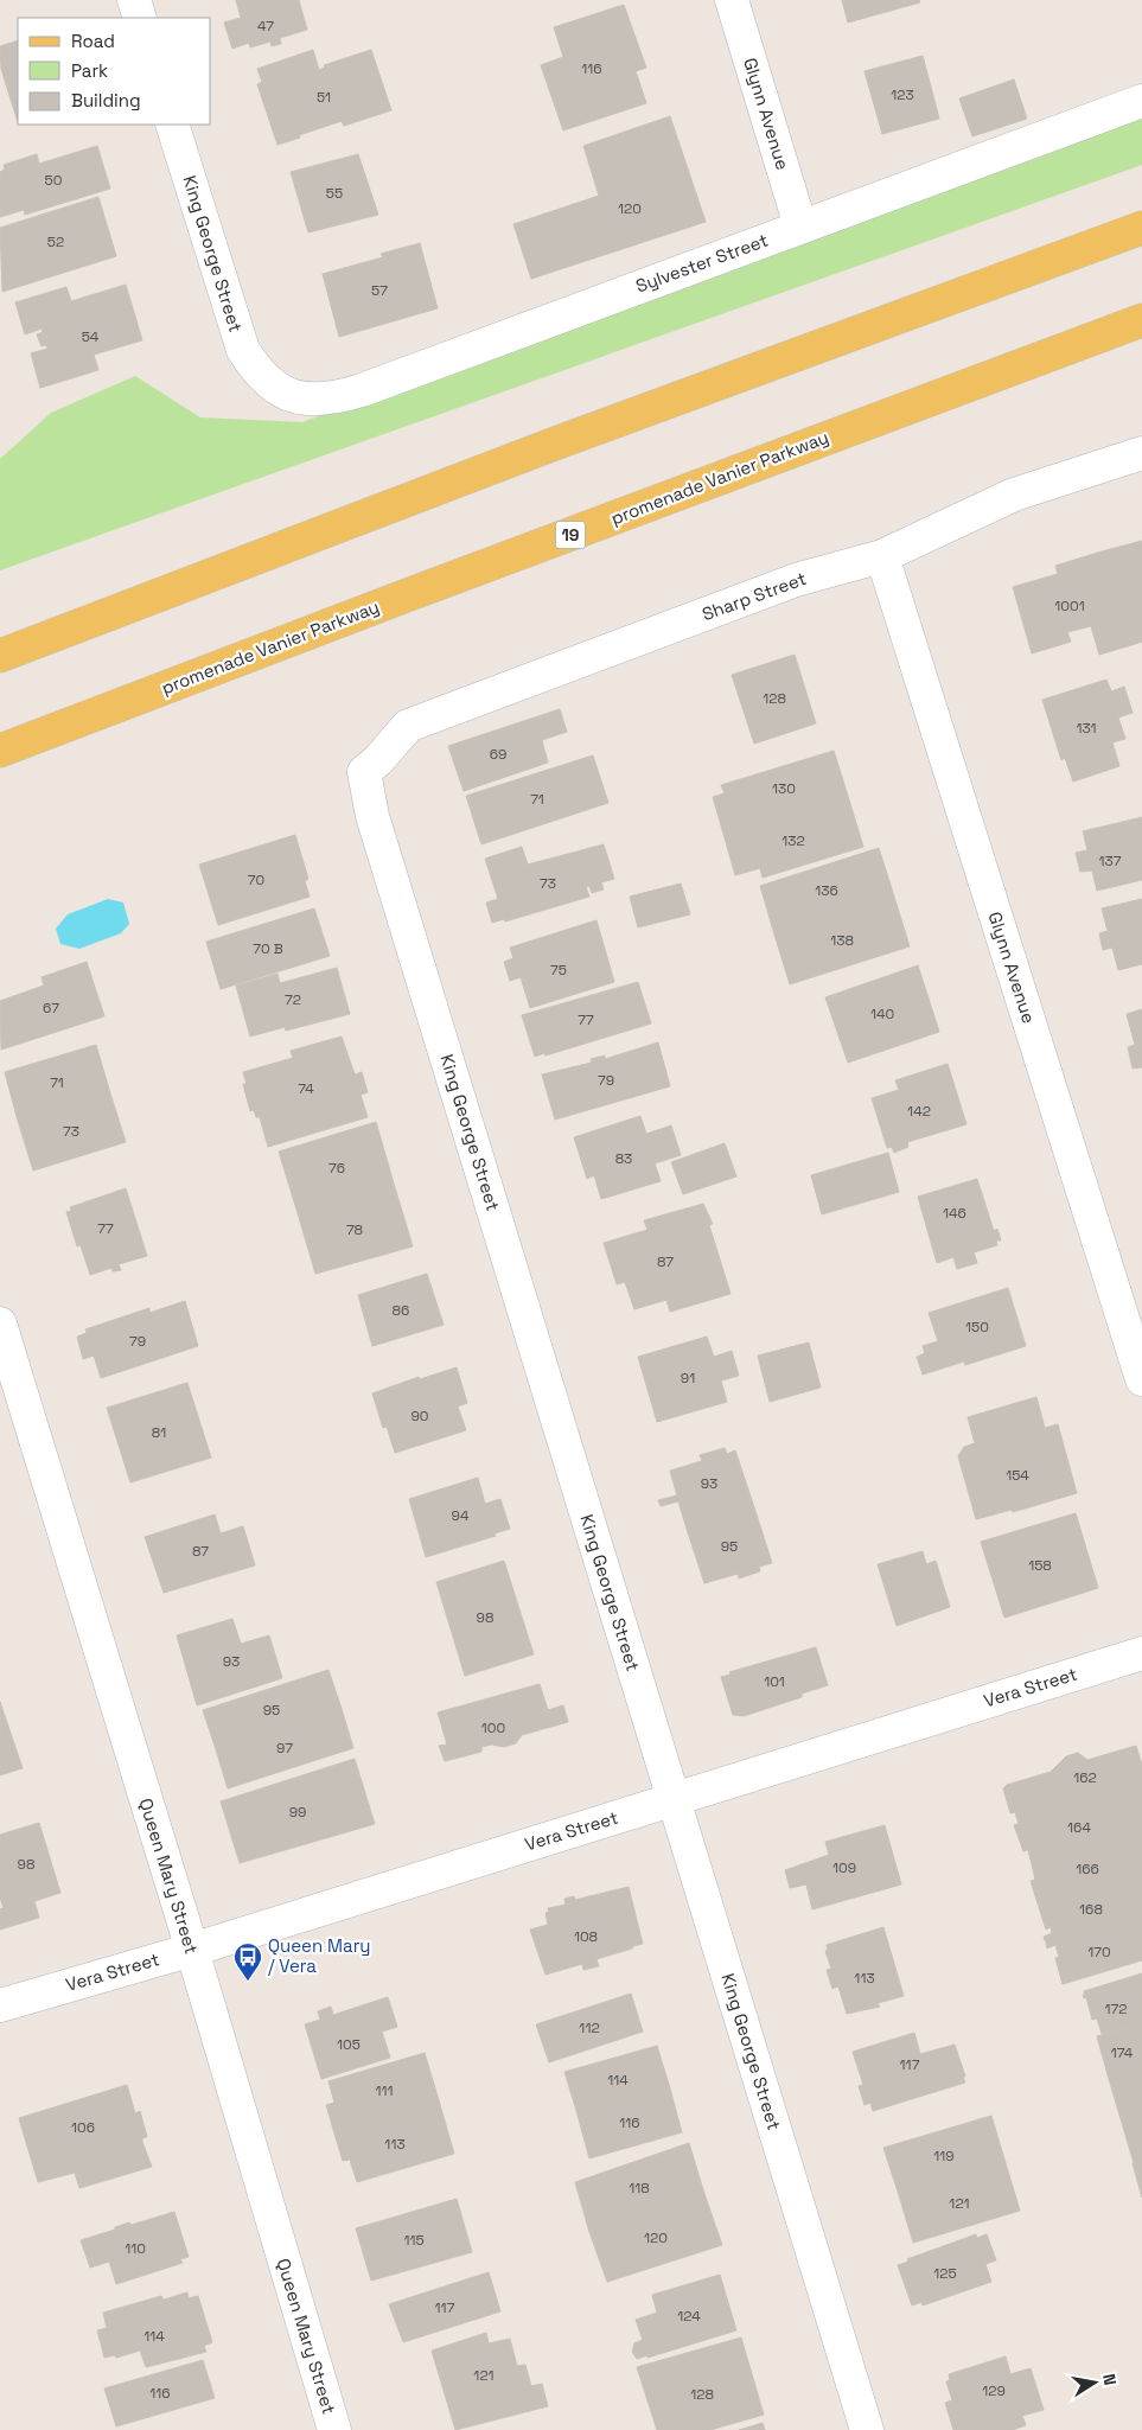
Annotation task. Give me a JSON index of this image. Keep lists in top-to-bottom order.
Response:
{
  "streets": {
    "main road": ["promenade Vanier Parkway", "19"],
    "street": [
      "Glynn Avenue",
      "King George Street",
      "Sylvester Street",
      "Sharp Street",
      "Vera Street",
      "Queen Mary Street"
    ]
  },
  "crossings": [
    ["Glynn Avenue", "Sylvester Street"],
    ["Glynn Avenue", "Sharp Street"],
    ["King George Street", "Sylvester Street"],
    ["King George Street", "Sharp Street"],
    ["King George Street", "Vera Street"],
    ["Vera Street", "Queen Mary Street"]
  ],
  "places": {
    "bus stop": ["Queen Mary / Vera"]
  },
  "house_numbers": [
    "47",
    "116",
    "123",
    "51",
    "50",
    "55",
    "120",
    "52",
    "57",
    "54",
    "1001",
    "128",
    "131",
    "69",
    "130",
    "71",
    "132",
    "137",
    "70",
    "73",
    "136",
    "138",
    "70 B",
    "75",
    "72",
    "67",
    "140",
    "77",
    "79",
    "71",
    "74",
    "142",
    "73",
    "83",
    "76",
    "146",
    "77",
    "78",
    "87",
    "86",
    "150",
    "79",
    "91",
    "90",
    "81",
    "154",
    "93",
    "94",
    "95",
    "87",
    "158",
    "98",
    "93",
    "101",
    "95",
    "100",
    "97",
    "162",
    "99",
    "164",
    "98",
    "109",
    "166",
    "168",
    "108",
    "170",
    "113",
    "172",
    "112",
    "105",
    "174",
    "117",
    "114",
    "111",
    "116",
    "106",
    "113",
    "119",
    "118",
    "121",
    "120",
    "115",
    "110",
    "125",
    "117",
    "124",
    "114",
    "121",
    "129",
    "116",
    "128"
  ],
  "legend": ["Road", "Park", "Building"],
  "north": "right"
}
